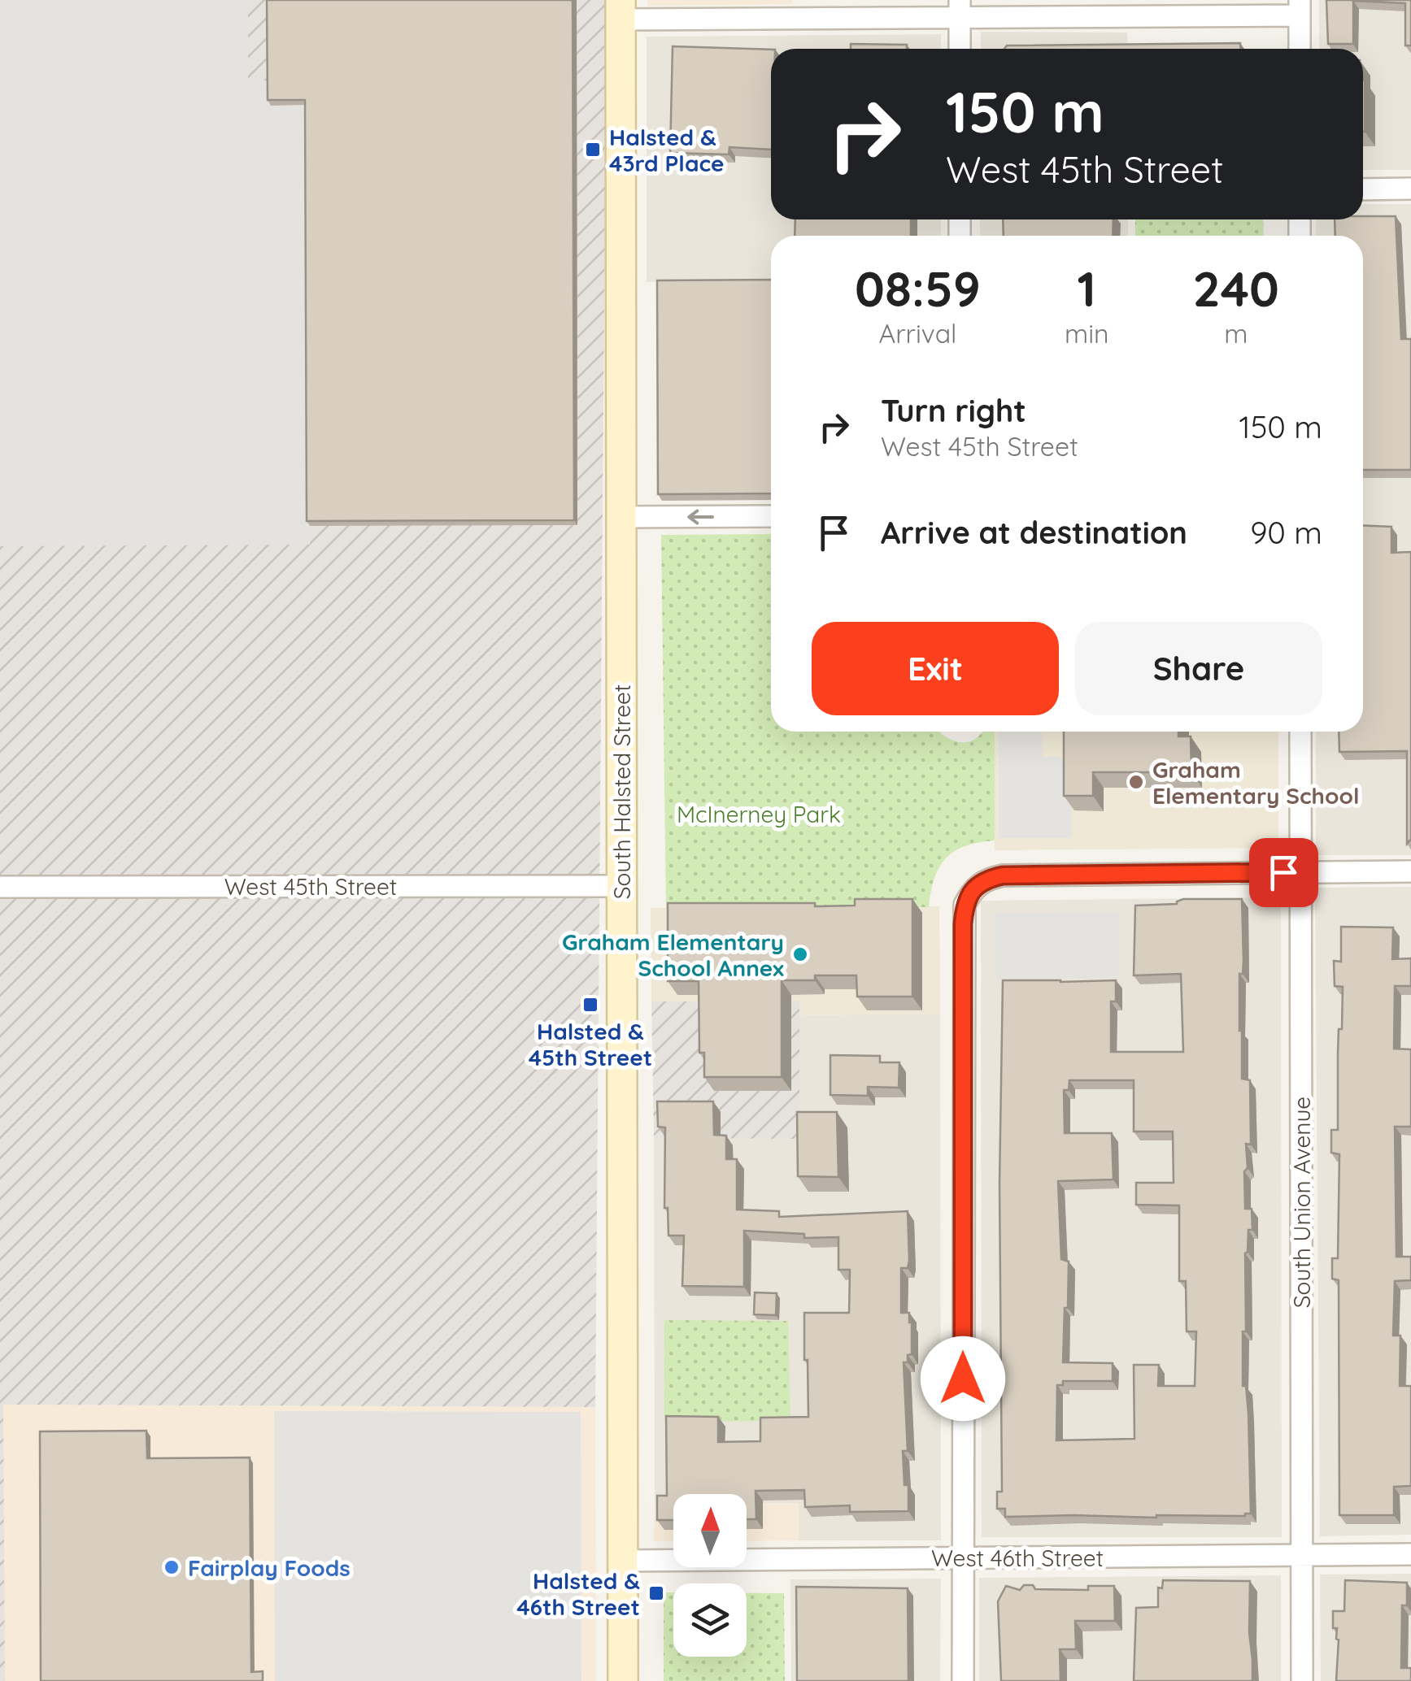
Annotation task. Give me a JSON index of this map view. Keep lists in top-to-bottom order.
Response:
{
  "streets": {
    "main road": ["South Halsted Street"],
    "street": ["West 45th Street", "South Union Avenue", "West 46th Street"]
  },
  "crossings": [
    ["South Halsted Street", "West 45th Street"],
    ["South Halsted Street", "West 46th Street"],
    ["South Union Avenue", "West 46th Street"]
  ],
  "parks": ["McInerney Park"],
  "places": {
    "transit": ["Halsted & 43rd Place", "Halsted & 45th Street", "Halsted & 46th Street"],
    "other": ["Graham Elementary School", "Graham Elementary School Annex", "Fairplay Foods"]
  },
  "north": "top",
  "page": {
    "turn": ["150 m", "West 45th Street"],
    "eta": [
      "08:59",
      "Arrival",
      "1",
      "min",
      "240",
      "m"
    ],
    "list": [
      {
        "name": "Turn right",
        "note": "West 45th Street",
        "value": "150 m"
      },
      {
        "name": "Arrive at destination",
        "value": "90 m"
      }
    ],
    "buttons": ["Exit", "Share"]
  }
}
